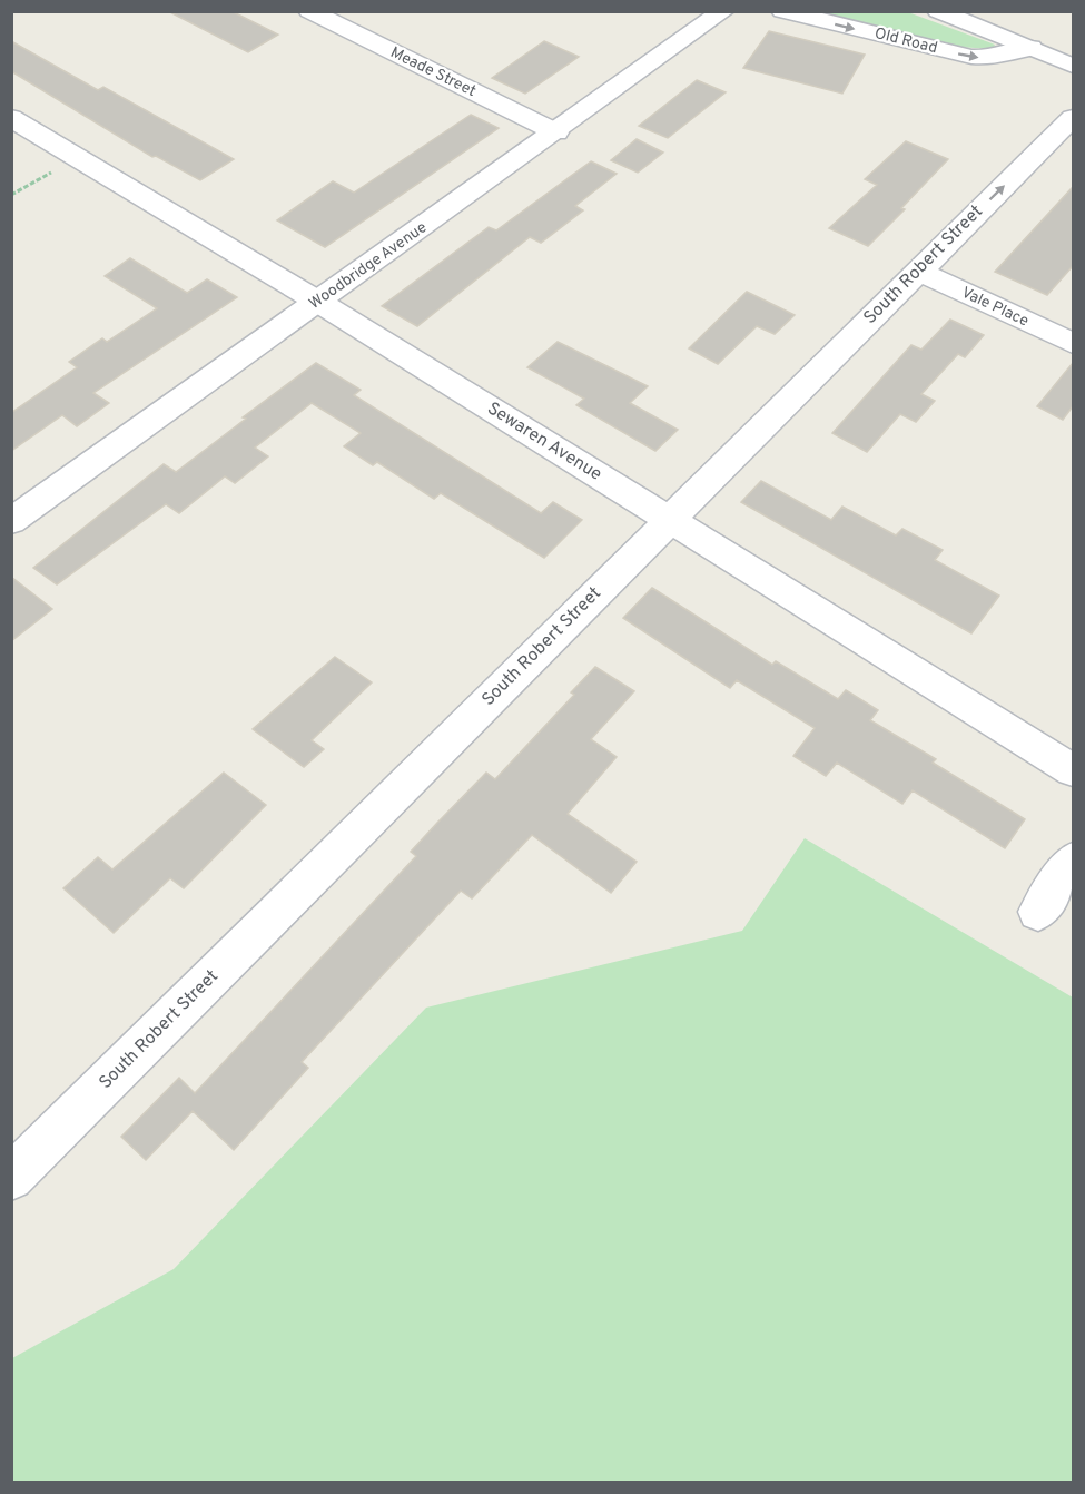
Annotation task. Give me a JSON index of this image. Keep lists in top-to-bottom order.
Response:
{
  "streets": {
    "street": [
      "Old Road",
      "Meade Street",
      "South Robert Street",
      "Woodbridge Avenue",
      "Vale Place",
      "Sewaren Avenue"
    ]
  },
  "crossings": [
    ["Meade Street", "Woodbridge Avenue"],
    ["South Robert Street", "Vale Place"],
    ["South Robert Street", "Sewaren Avenue"],
    ["Woodbridge Avenue", "Sewaren Avenue"]
  ]
}
